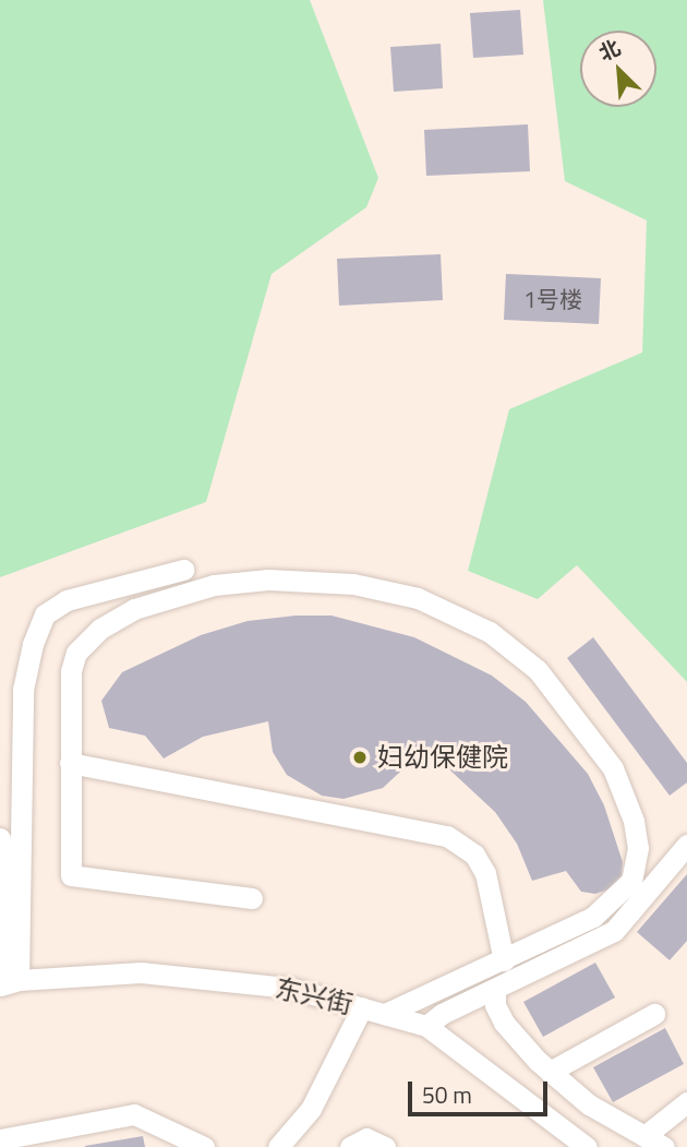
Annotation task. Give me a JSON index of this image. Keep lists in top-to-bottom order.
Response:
{
  "streets": {
    "street": ["东兴街"]
  },
  "places": ["妇幼保健院"],
  "house_numbers": ["1号楼"],
  "scale_bar": "50 m",
  "north": "top left"
}
